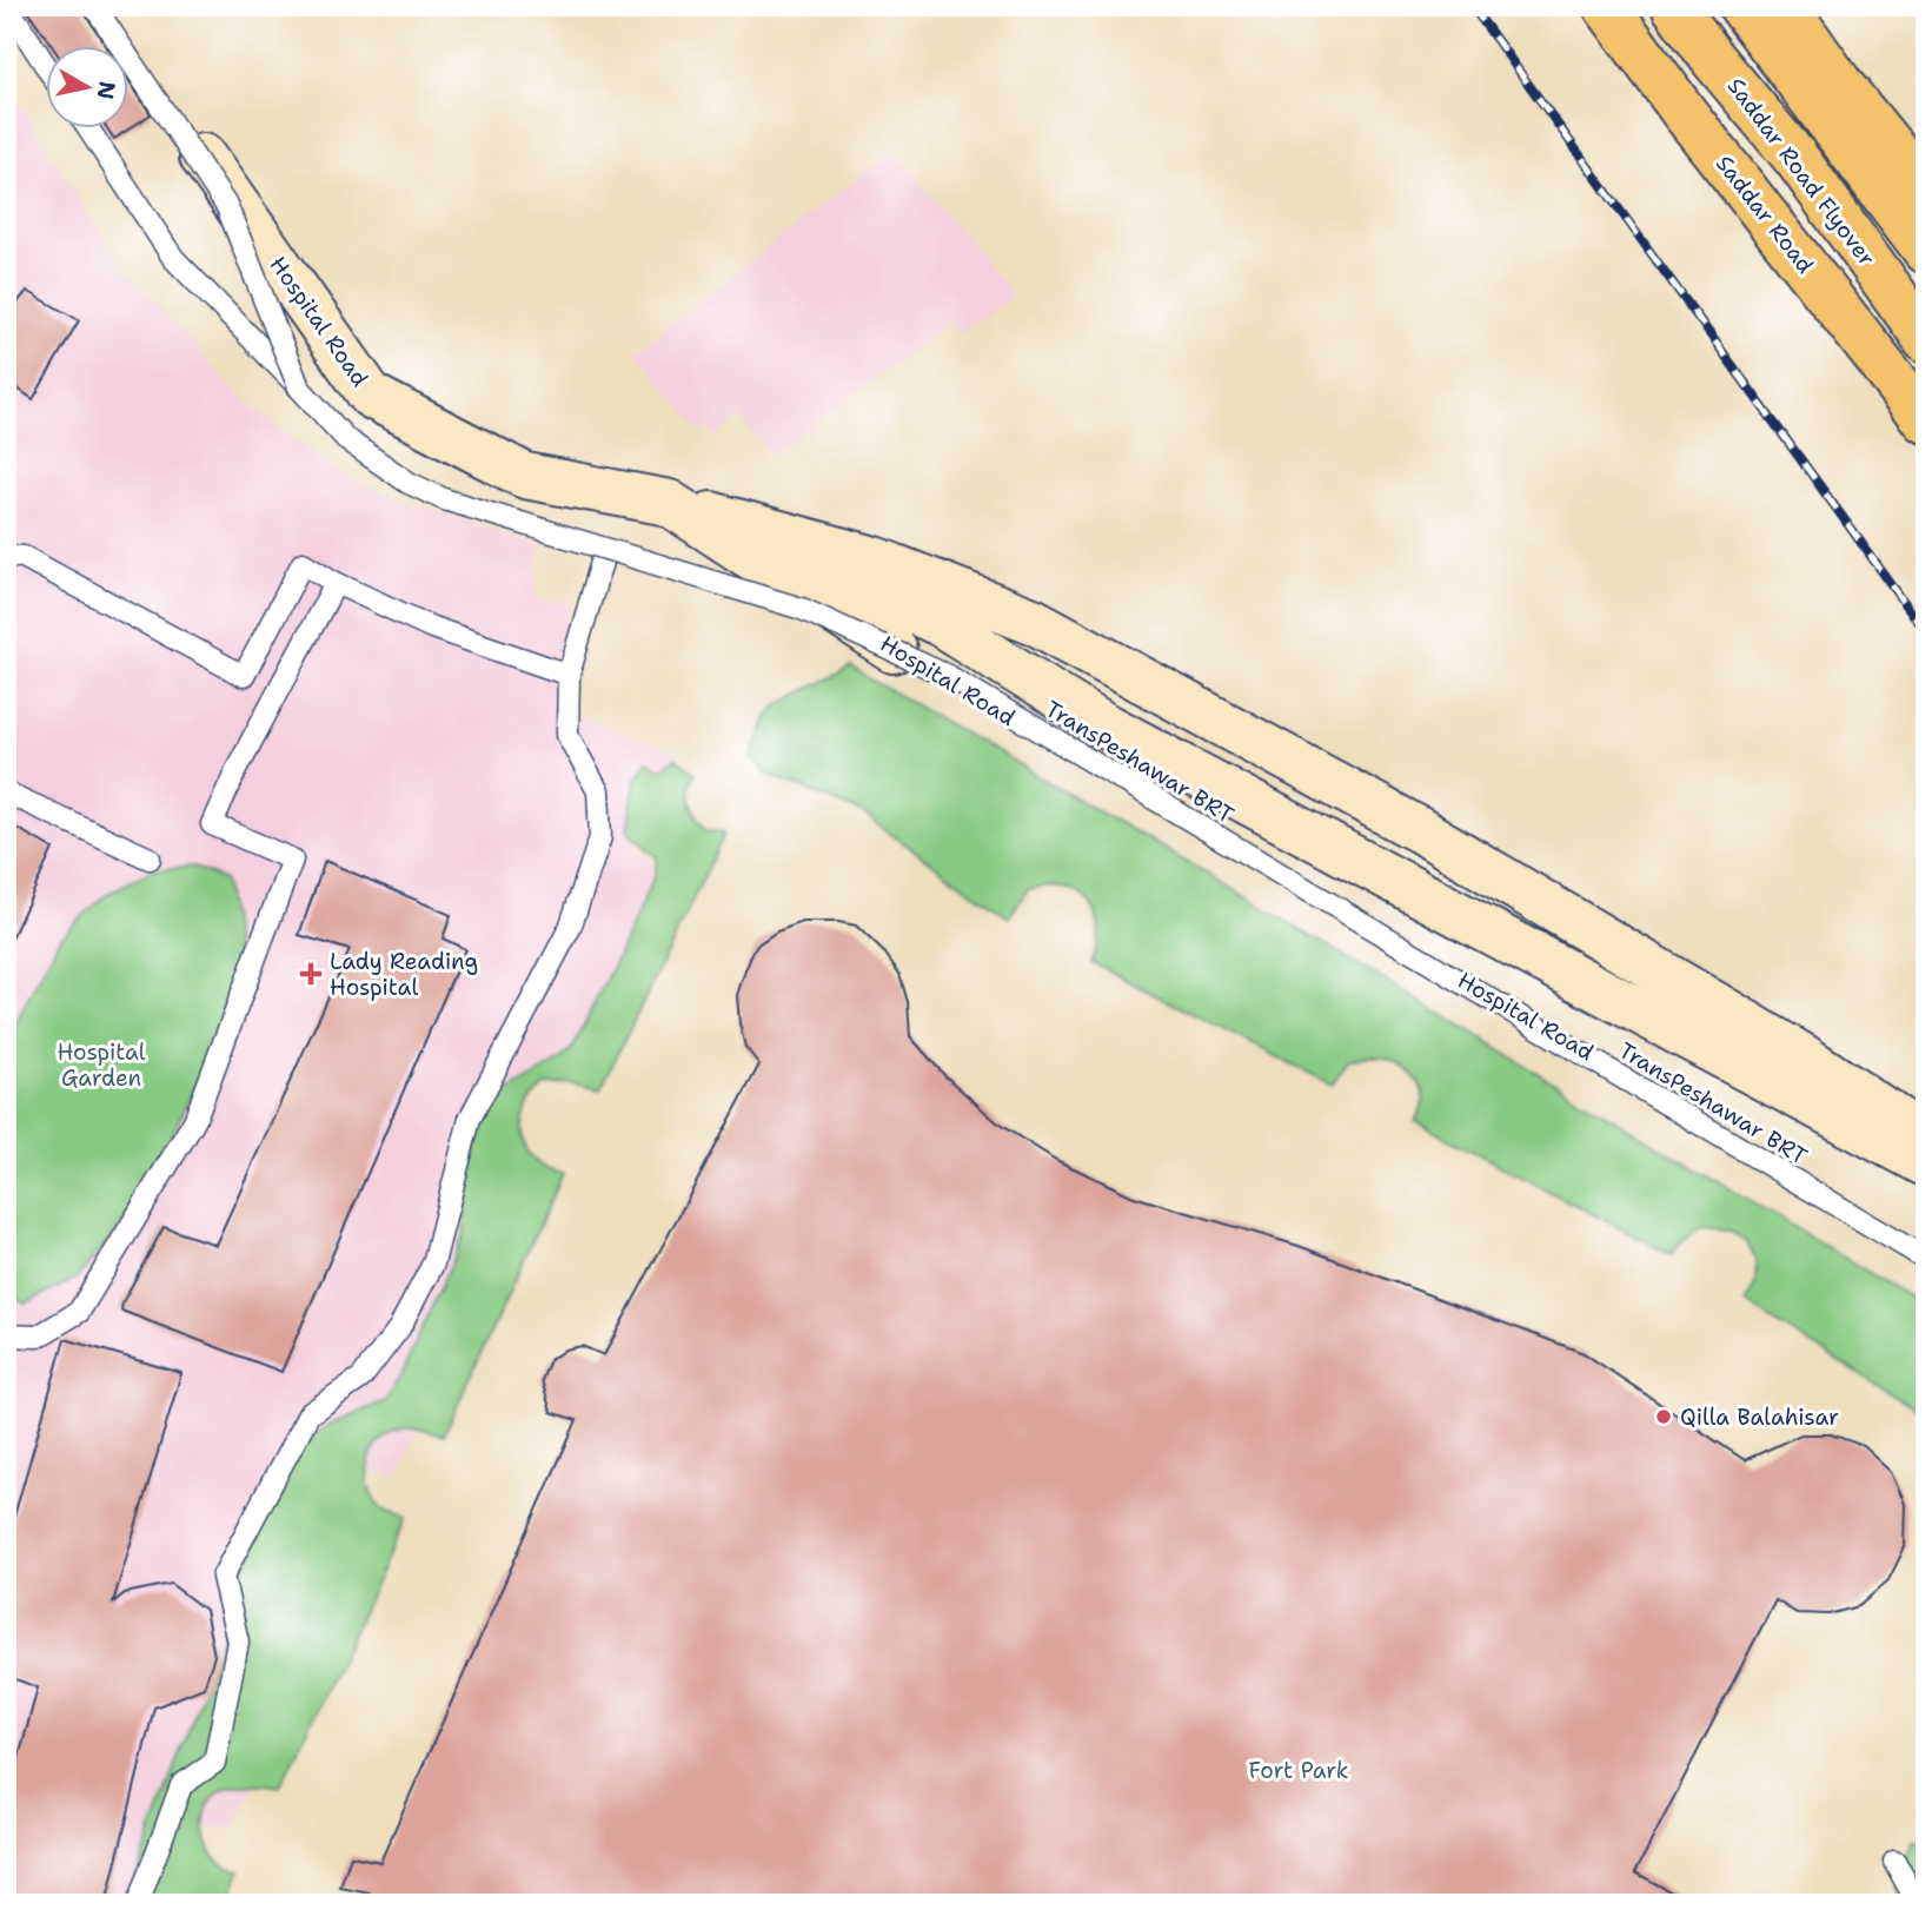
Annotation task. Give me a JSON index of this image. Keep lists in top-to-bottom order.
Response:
{
  "streets": {
    "main road": ["Saddar Road Flyover", "Saddar Road"],
    "street": ["Hospital Road"],
    "lane": ["TransPeshawar BRT"]
  },
  "crossings": [
    ["Hospital Road", "TransPeshawar BRT"]
  ],
  "parks": ["Hospital Garden", "Fort Park"],
  "places": {
    "health": ["Lady Reading Hospital"],
    "other": ["Qilla Balahisar"]
  },
  "north": "right"
}
